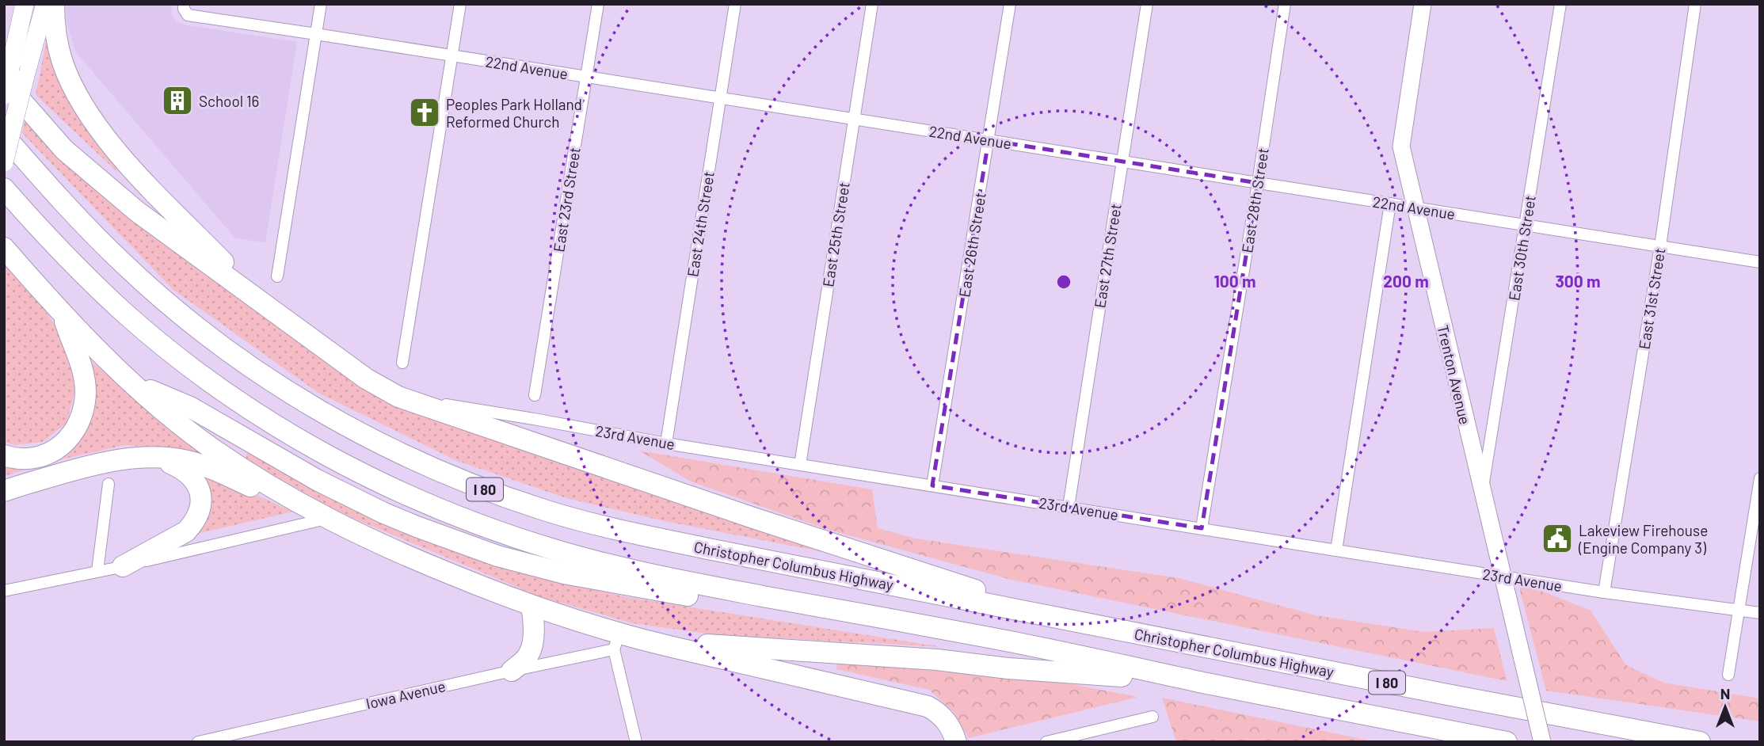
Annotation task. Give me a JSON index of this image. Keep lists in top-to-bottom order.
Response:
{
  "streets": {
    "highway": ["I 80", "Christopher Columbus Highway"],
    "street": [
      "22nd Avenue",
      "East 23rd Street",
      "East 28th Street",
      "East 24th Street",
      "East 25th Street",
      "East 26th Street",
      "East 30th Street",
      "East 27th Street",
      "East 31st Street",
      "Trenton Avenue",
      "23rd Avenue",
      "Iowa Avenue"
    ]
  },
  "crossings": [
    ["22nd Avenue", "East 23rd Street"],
    ["22nd Avenue", "East 28th Street"],
    ["22nd Avenue", "East 24th Street"],
    ["22nd Avenue", "East 25th Street"],
    ["22nd Avenue", "East 26th Street"],
    ["22nd Avenue", "East 30th Street"],
    ["22nd Avenue", "East 27th Street"],
    ["22nd Avenue", "East 31st Street"],
    ["22nd Avenue", "Trenton Avenue"],
    ["East 28th Street", "23rd Avenue"],
    ["East 24th Street", "23rd Avenue"],
    ["East 25th Street", "23rd Avenue"],
    ["East 26th Street", "23rd Avenue"],
    ["East 30th Street", "Trenton Avenue"],
    ["East 27th Street", "23rd Avenue"],
    ["East 31st Street", "23rd Avenue"],
    ["Trenton Avenue", "23rd Avenue"]
  ],
  "places": {
    "building": ["School 16"],
    "church": ["Peoples Park Holland Reformed Church"],
    "public building": ["Lakeview Firehouse (Engine Company 3)"]
  },
  "north": "top",
  "rings": ["100 m", "200 m", "300 m"]
}
